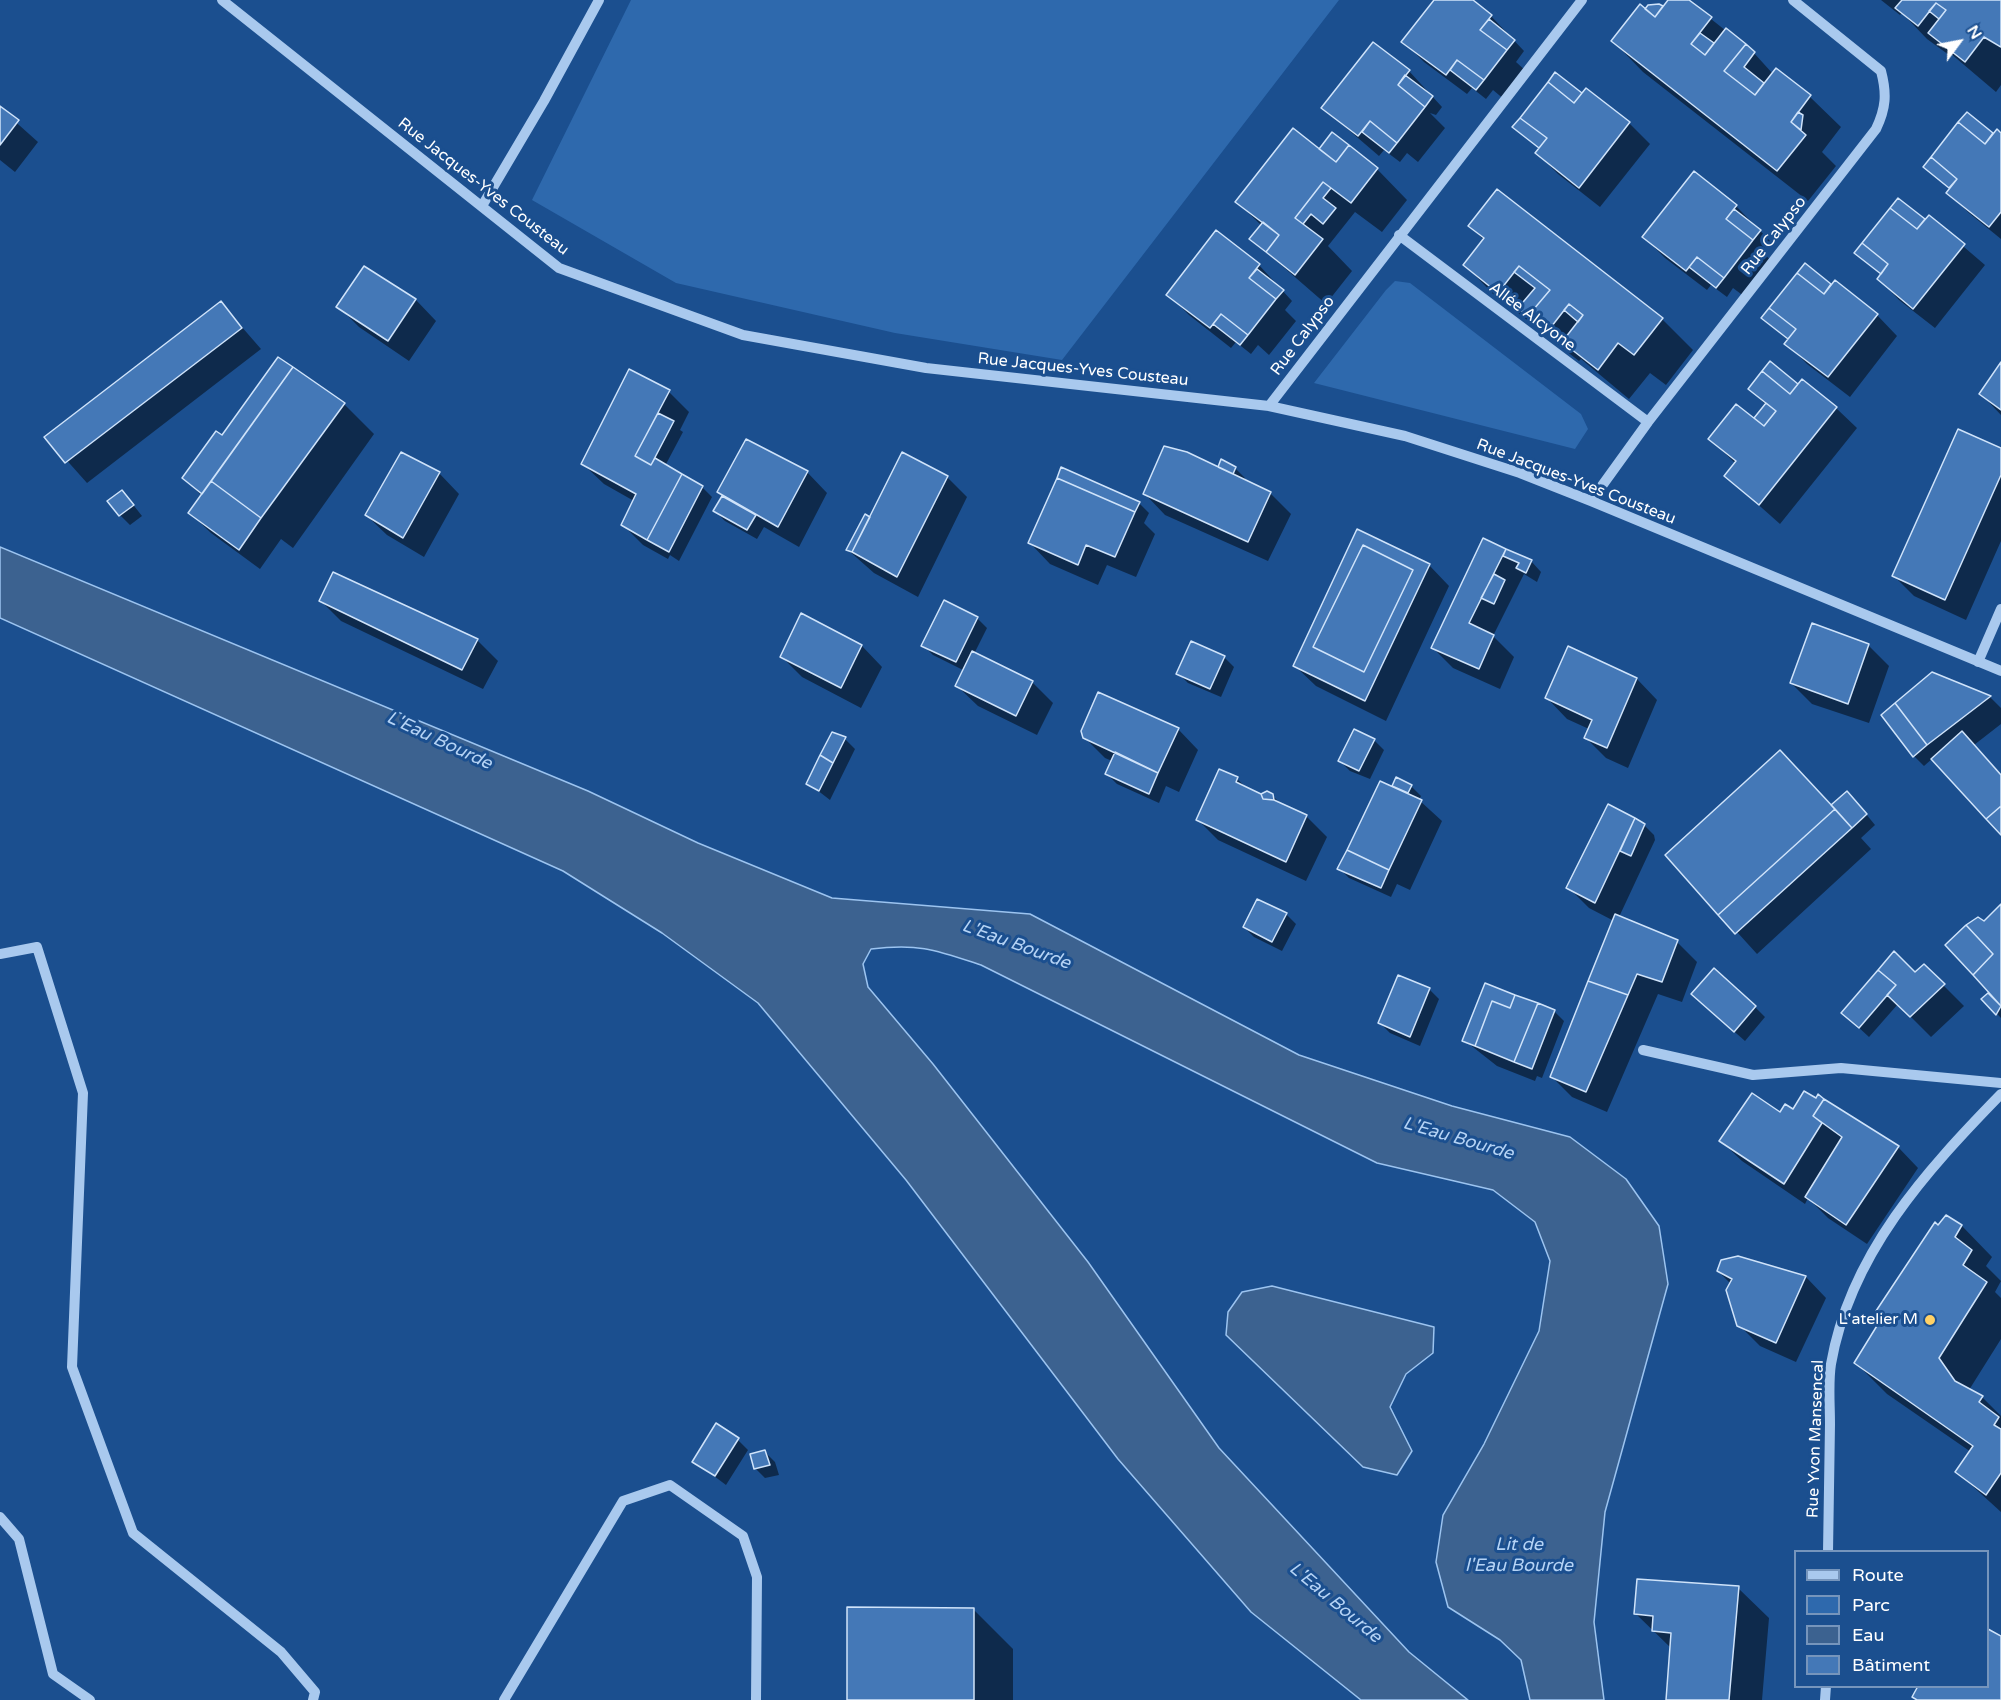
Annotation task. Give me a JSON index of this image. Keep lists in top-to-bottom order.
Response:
{
  "streets": {
    "street": [
      "Rue Jacques-Yves Cousteau",
      "Rue Calypso",
      "Allée Alcyone",
      "Rue Yvon Mansencal"
    ]
  },
  "crossings": [
    ["Rue Jacques-Yves Cousteau", "Rue Calypso"],
    ["Rue Calypso", "Allée Alcyone"]
  ],
  "water": ["L'Eau Bourde", "Lit de l'Eau Bourde"],
  "places": ["L'atelier M"],
  "legend": [
    "Route",
    "Parc",
    "Eau",
    "Bâtiment"
  ],
  "north": "top right"
}
